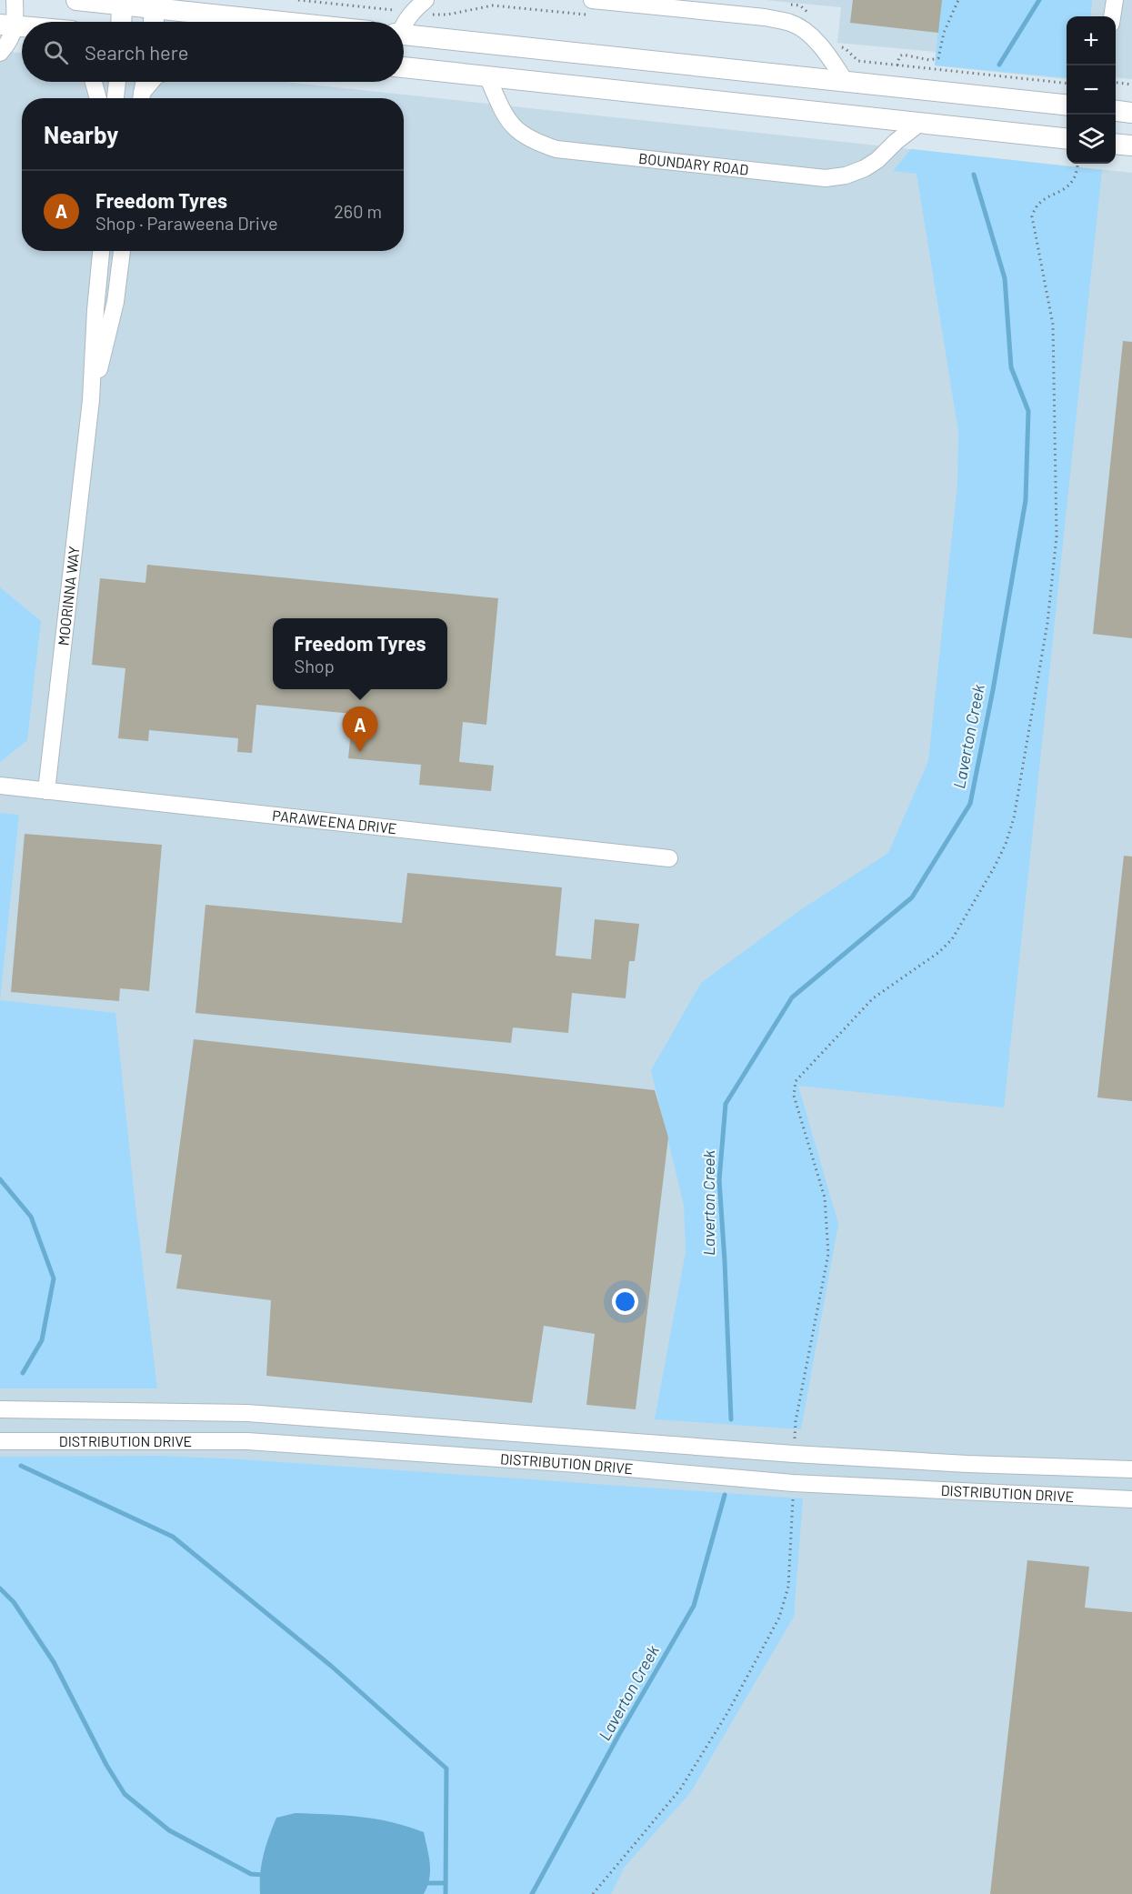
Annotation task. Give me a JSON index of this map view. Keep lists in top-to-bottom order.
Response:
{
  "streets": {
    "street": [
      "BOUNDARY ROAD",
      "MOORINNA WAY",
      "PARAWEENA DRIVE",
      "DISTRIBUTION DRIVE"
    ]
  },
  "crossings": [
    ["MOORINNA WAY", "PARAWEENA DRIVE"]
  ],
  "water": ["Laverton Creek"],
  "page": {
    "map_buttons": ["+", "−"],
    "search": "Search here",
    "heading": "Nearby",
    "list": [
      {
        "mark": "A",
        "name": "Freedom Tyres",
        "note": "Shop · Paraweena Drive",
        "value": "260 m"
      }
    ],
    "popup": ["Freedom Tyres", "Shop"],
    "pins": "A"
  }
}
